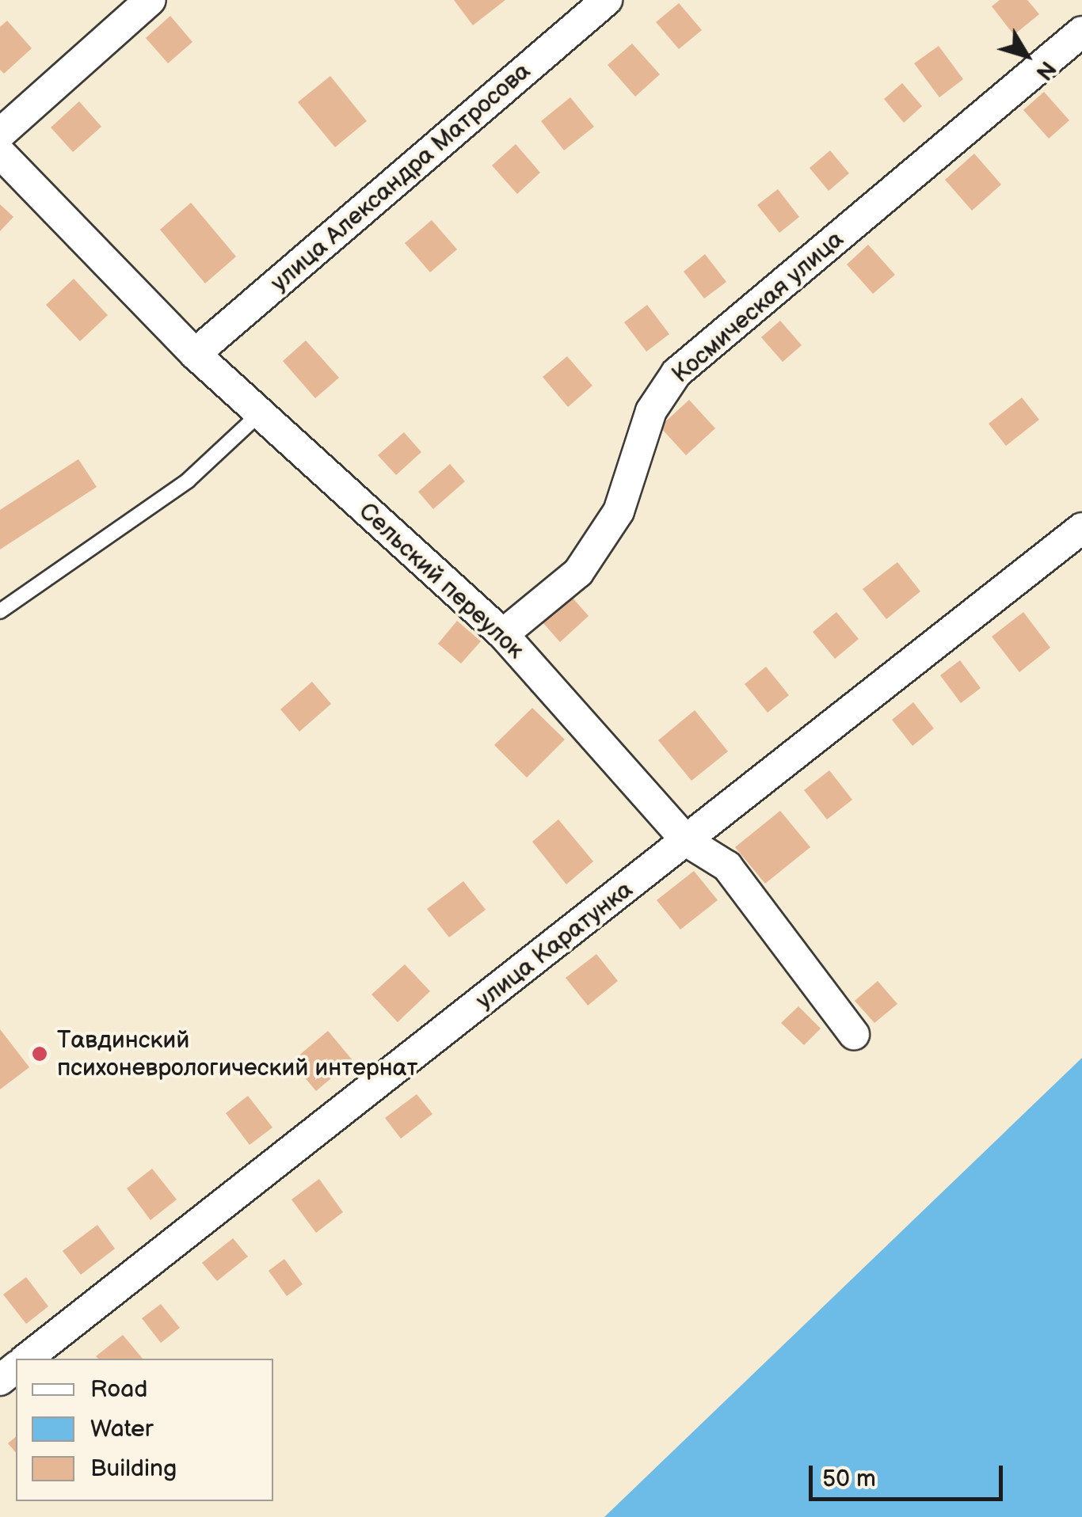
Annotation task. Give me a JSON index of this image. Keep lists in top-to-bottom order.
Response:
{
  "streets": {
    "street": [
      "улица Александра Матросова",
      "Космическая улица",
      "Сельский переулок",
      "улица Каратунка"
    ]
  },
  "crossings": [
    ["улица Александра Матросова", "Сельский переулок"],
    ["Космическая улица", "Сельский переулок"],
    ["Сельский переулок", "улица Каратунка"]
  ],
  "places": ["Тавдинский психоневрологический интернат"],
  "legend": ["Road", "Water", "Building"],
  "scale_bar": "50 m",
  "north": "bottom right"
}
